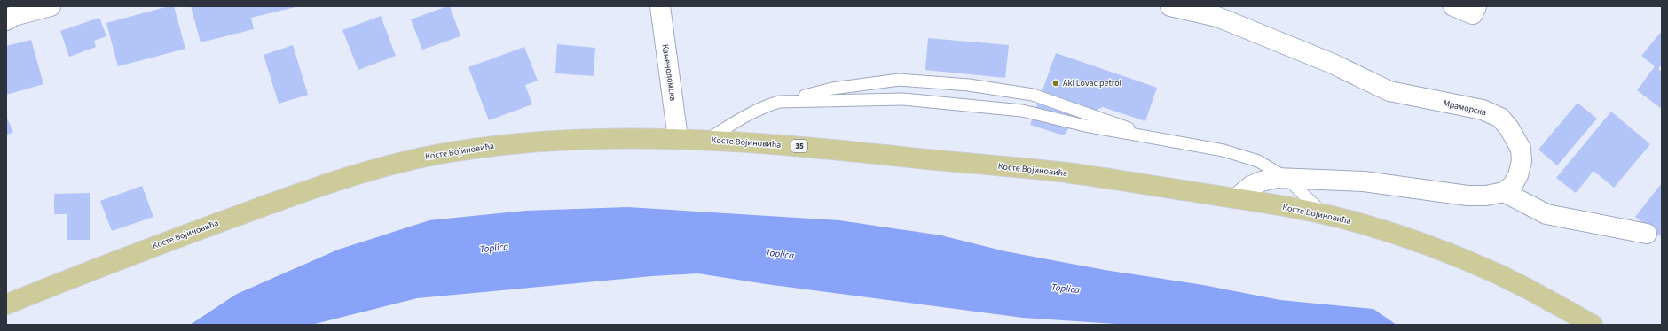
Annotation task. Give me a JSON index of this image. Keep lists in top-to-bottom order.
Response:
{
  "streets": {
    "main road": ["Косте Војиновића", "35"],
    "street": ["Каменоломска", "Мраморска"]
  },
  "crossings": [
    ["Каменоломска", "Косте Војиновића"]
  ],
  "water": ["Toplica"],
  "places": ["Aki Lovac petrol"]
}
